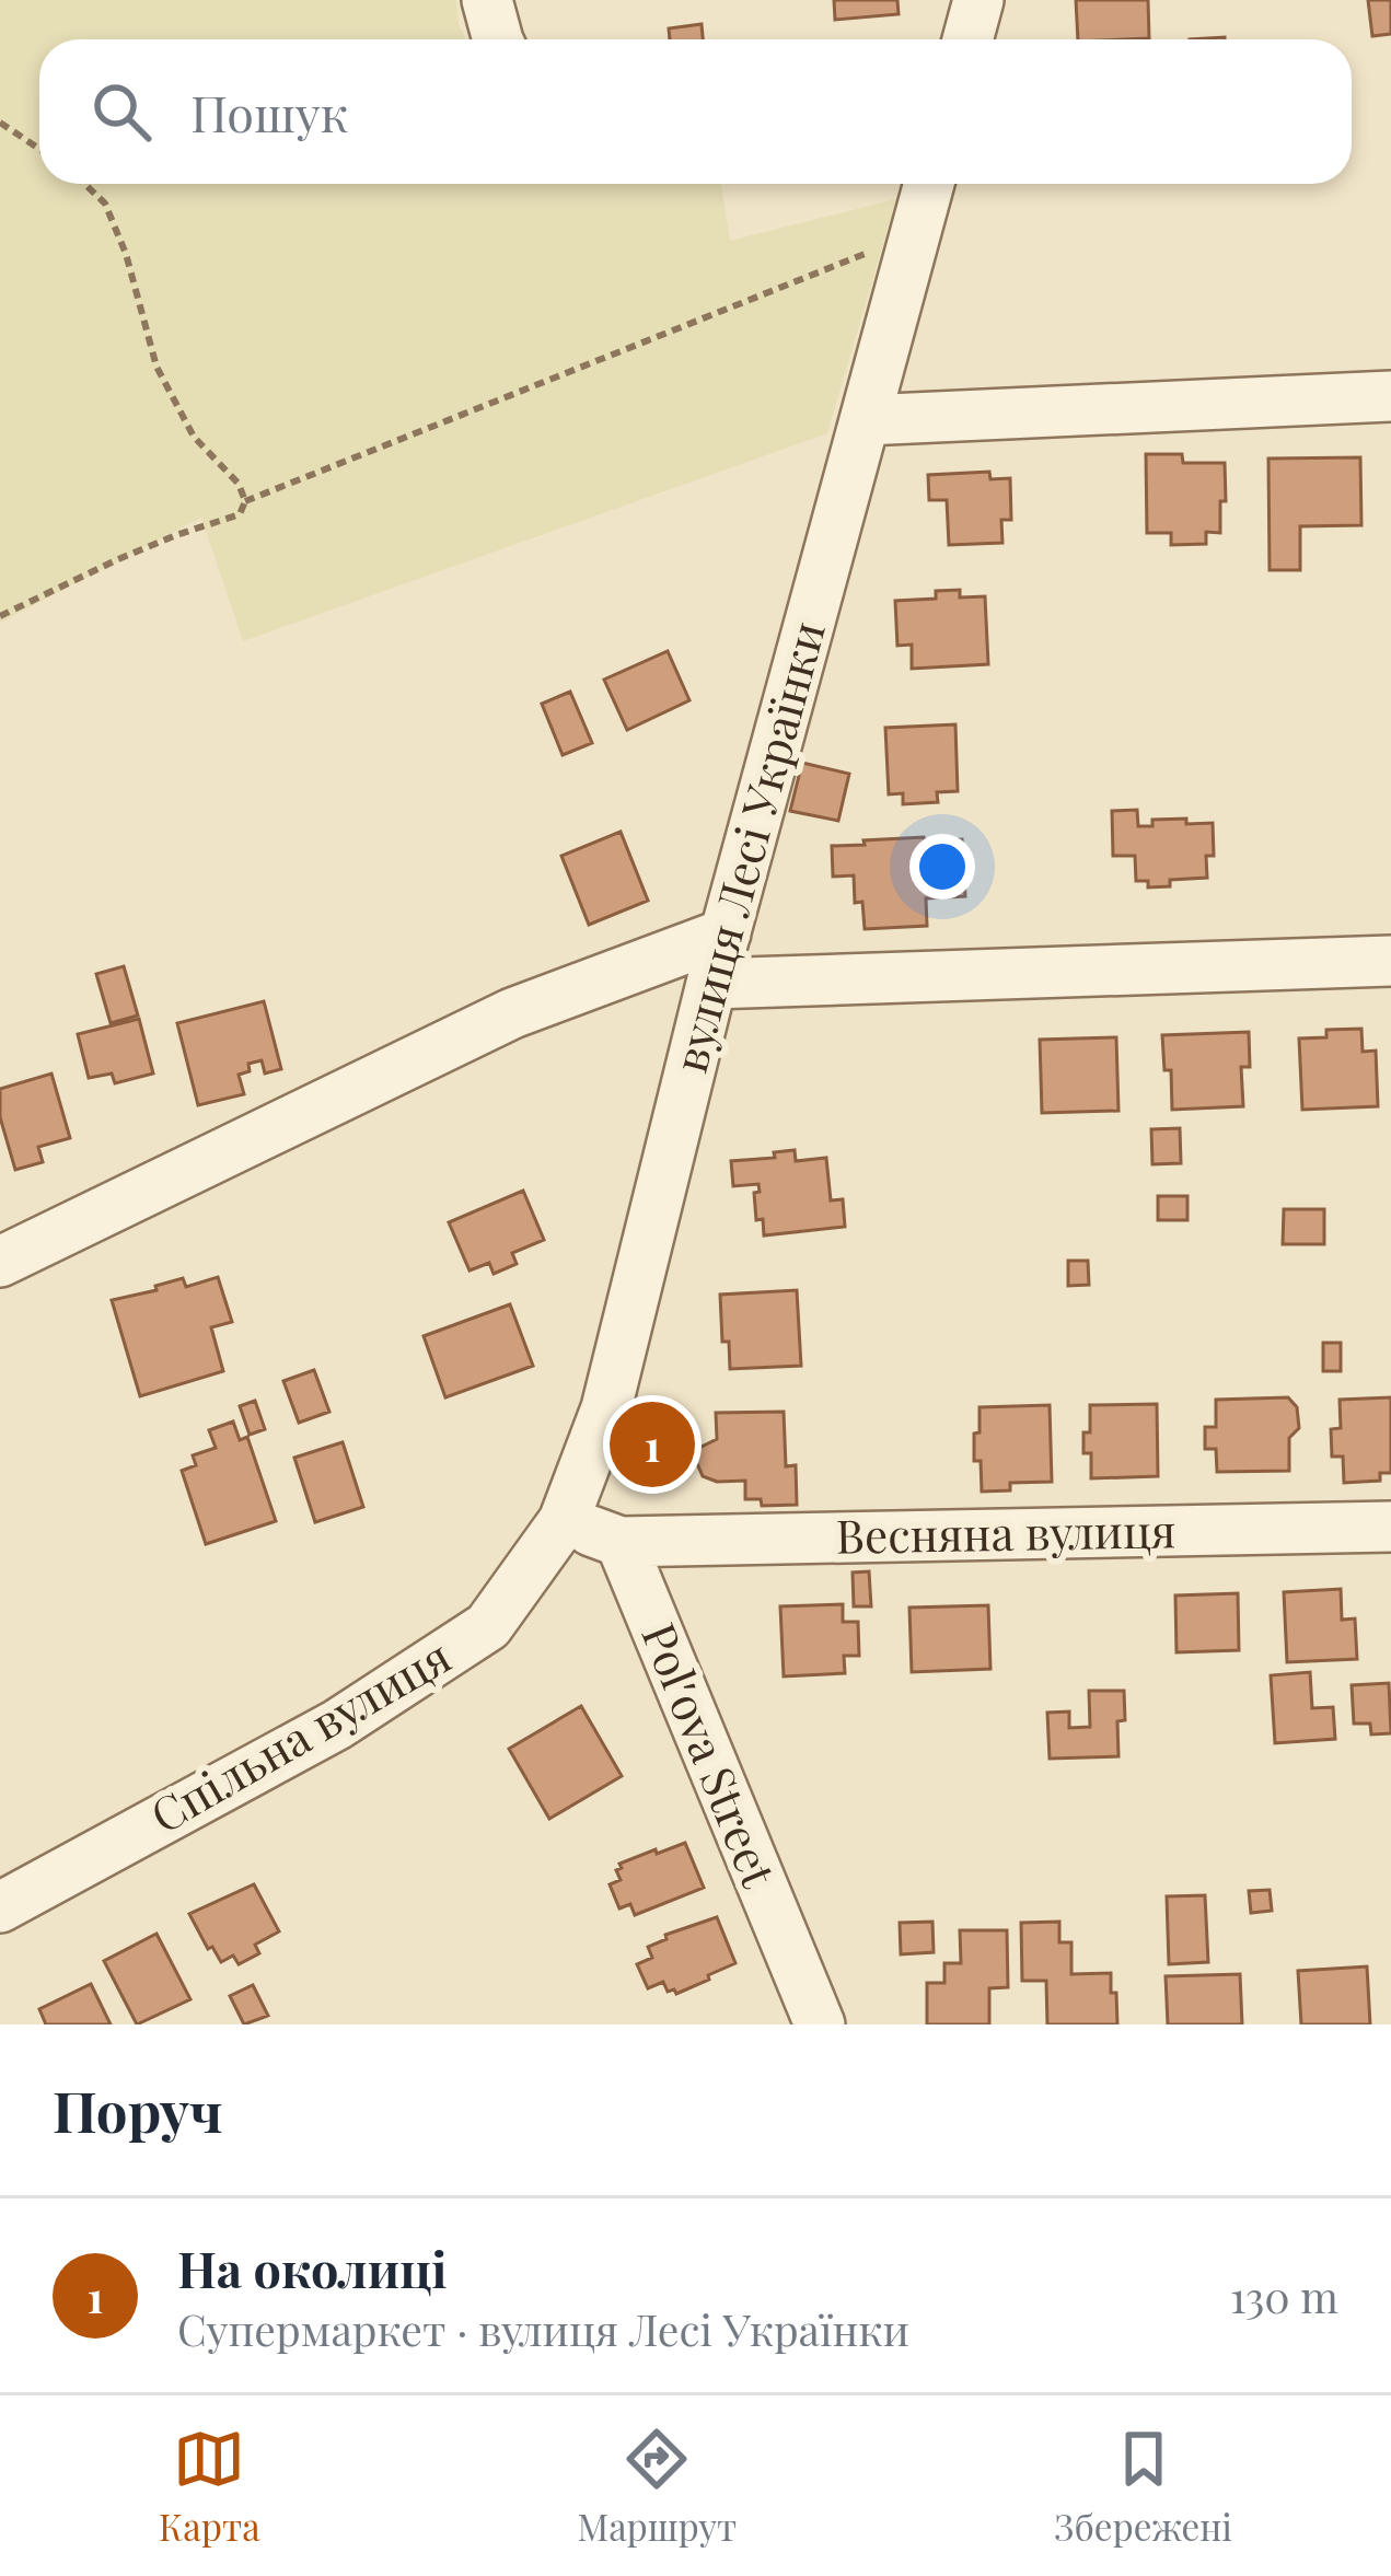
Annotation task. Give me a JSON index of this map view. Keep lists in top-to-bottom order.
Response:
{
  "streets": {
    "street": [
      "вулиця Лесі Українки",
      "Весняна вулиця",
      "Спільна вулиця",
      "Polʹova Street"
    ]
  },
  "crossings": [
    ["вулиця Лесі Українки", "Спільна вулиця"],
    ["Весняна вулиця", "Polʹova Street"]
  ],
  "page": {
    "search": "Пошук",
    "pins": "1",
    "heading": "Поруч",
    "list": [
      {
        "mark": "1",
        "name": "На околиці",
        "note": "Супермаркет · вулиця Лесі Українки",
        "value": "130 m"
      }
    ],
    "nav": ["Карта", "Маршрут", "Збережені"]
  }
}
